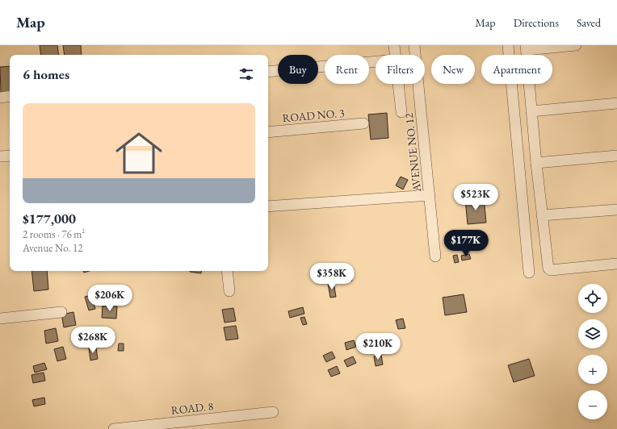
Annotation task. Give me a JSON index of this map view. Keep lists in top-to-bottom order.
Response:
{
  "streets": {
    "street": ["ROAD NO. 3", "AVENUE NO. 12", "ROAD. 8"]
  },
  "page": {
    "header": "Map",
    "nav": ["Map", "Directions", "Saved"],
    "chip": [
      "Buy",
      "Rent",
      "Filters",
      "New",
      "Apartment"
    ],
    "heading": "6 homes",
    "list": [
      {
        "name": "$177,000",
        "note": "2 rooms · 76 m² · Avenue No. 12"
      }
    ],
    "price": [
      "$523K",
      "$177K",
      "$358K",
      "$206K",
      "$268K",
      "$210K"
    ],
    "map_buttons": ["+", "−"]
  }
}
